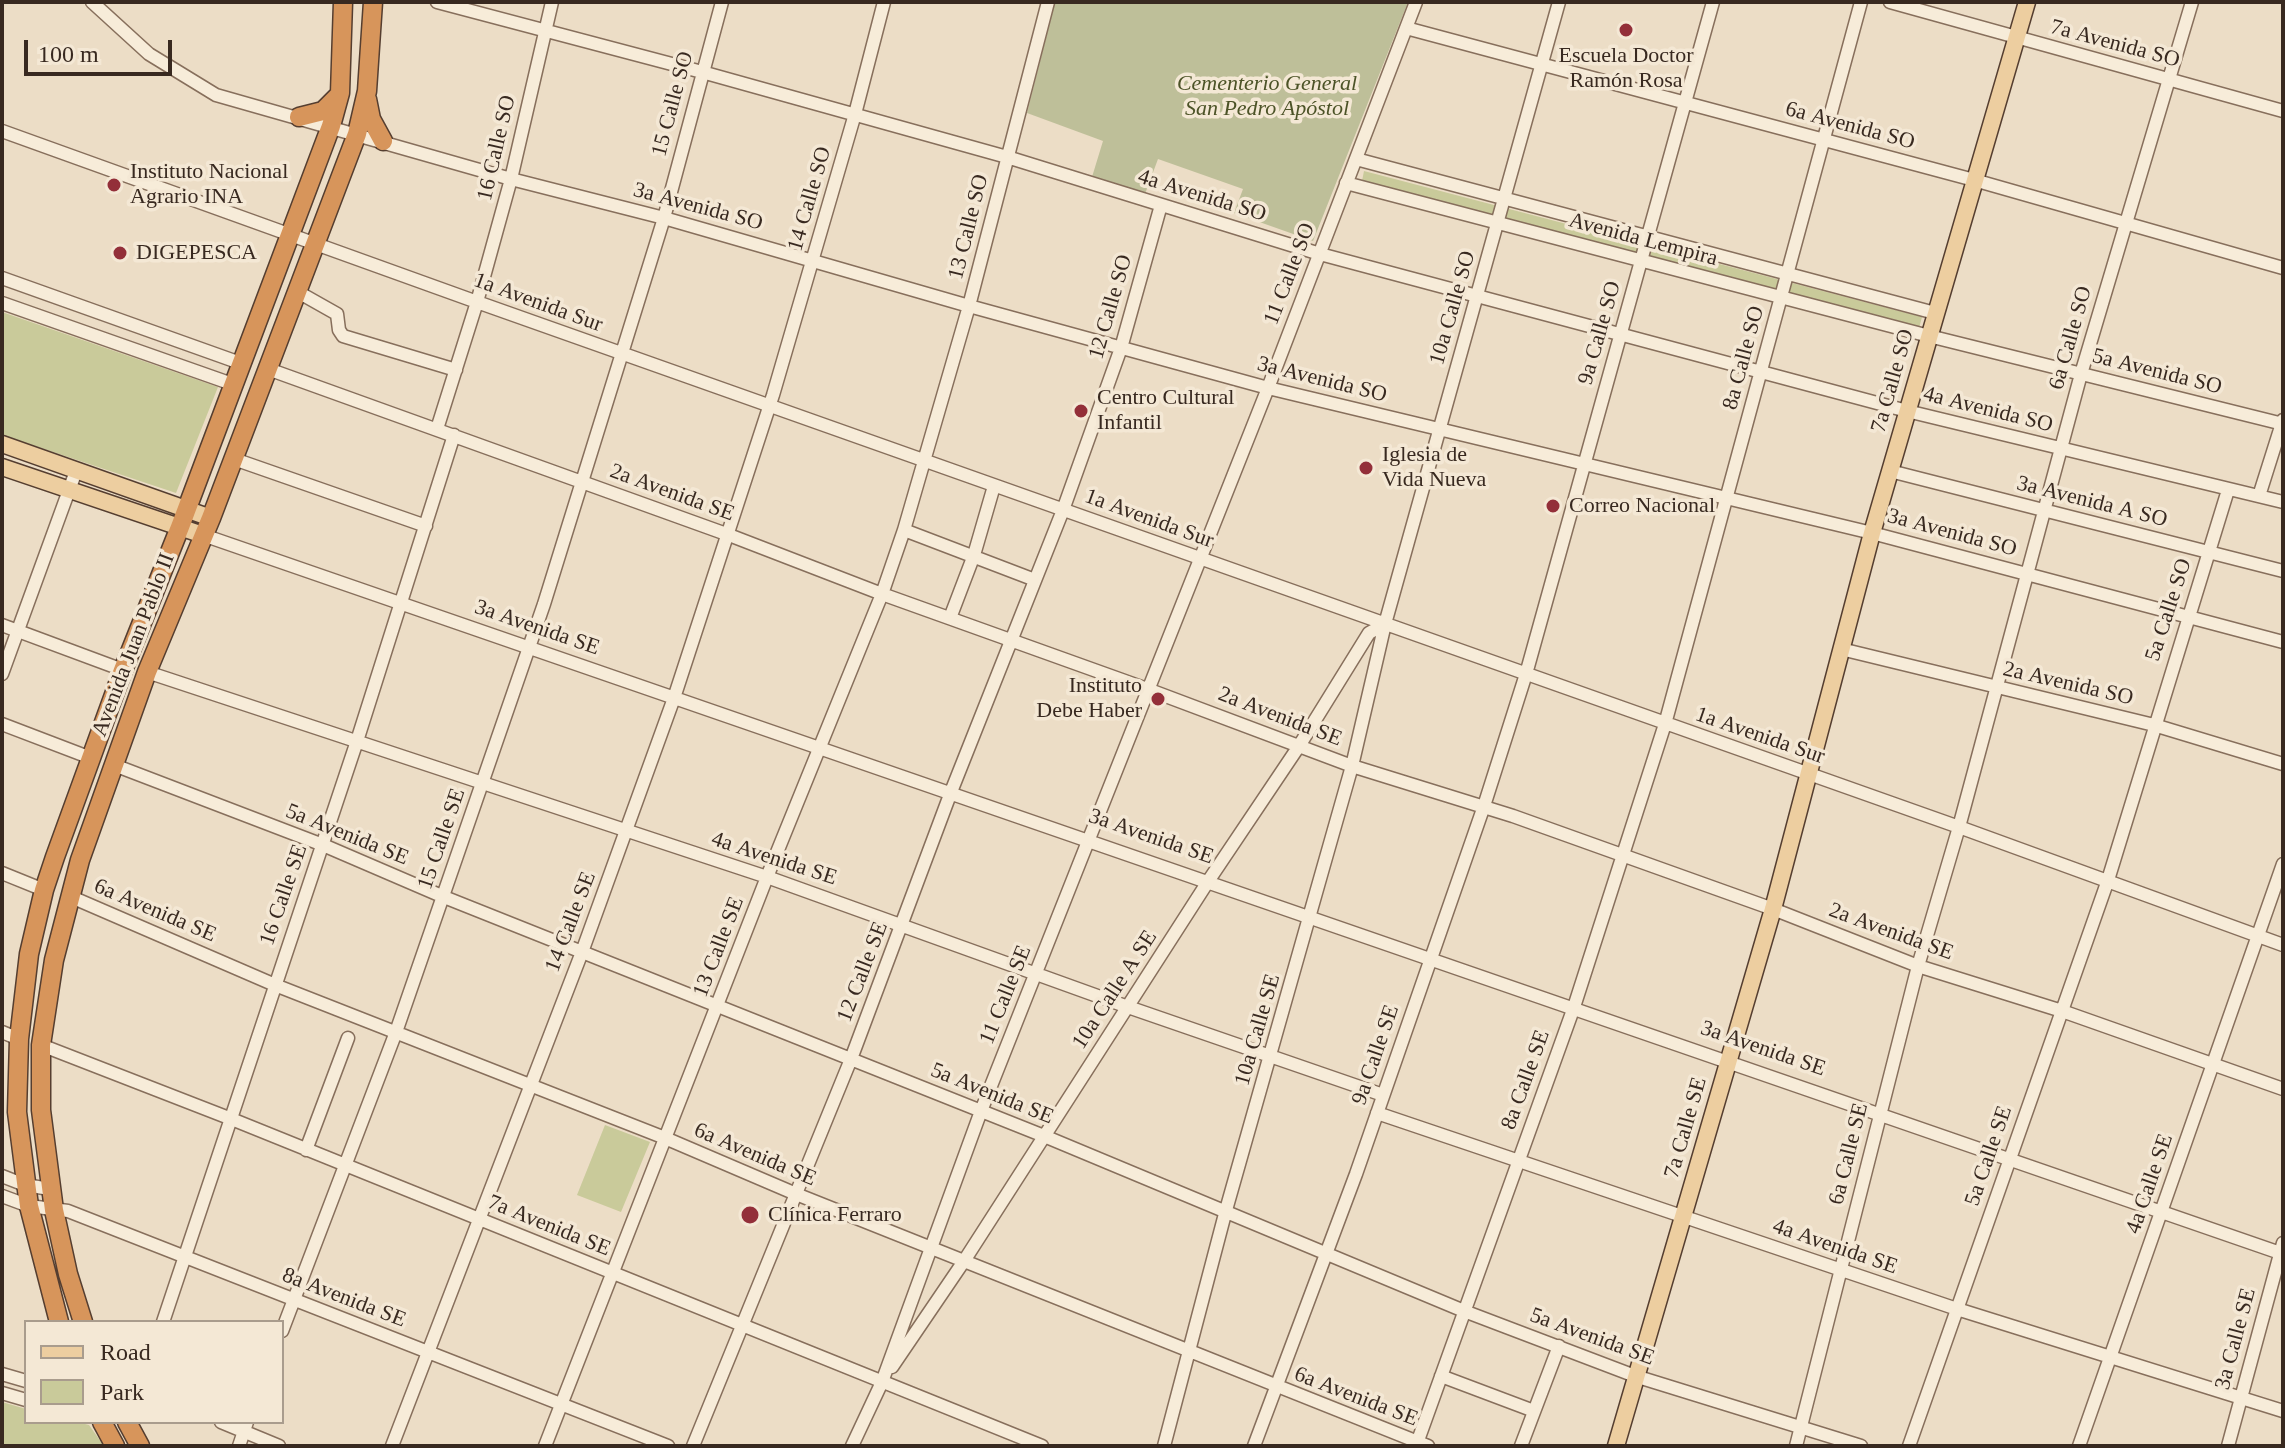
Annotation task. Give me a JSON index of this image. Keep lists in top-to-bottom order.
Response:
{
  "streets": {
    "highway": ["Avenida Juan Pablo II"],
    "main road": ["7a Calle SO", "3a Avenida SE", "7a Calle SE"],
    "street": [
      "7a Avenida SO",
      "15 Calle SO",
      "6a Avenida SO",
      "16 Calle SO",
      "4a Avenida SO",
      "14 Calle SO",
      "3a Avenida SO",
      "13 Calle SO",
      "Avenida Lempira",
      "11 Calle SO",
      "1a Avenida Sur",
      "12 Calle SO",
      "10a Calle SO",
      "9a Calle SO",
      "6a Calle SO",
      "8a Calle SO",
      "5a Avenida SO",
      "2a Avenida SE",
      "3a Avenida A SO",
      "5a Calle SO",
      "2a Avenida SO",
      "5a Avenida SE",
      "15 Calle SE",
      "4a Avenida SE",
      "16 Calle SE",
      "6a Avenida SE",
      "14 Calle SE",
      "13 Calle SE",
      "12 Calle SE",
      "10a Calle A SE",
      "11 Calle SE",
      "10a Calle SE",
      "9a Calle SE",
      "8a Calle SE",
      "6a Calle SE",
      "5a Calle SE",
      "4a Calle SE",
      "7a Avenida SE",
      "8a Avenida SE",
      "3a Calle SE"
    ]
  },
  "crossings": [
    ["7a Avenida SO", "6a Calle SO"],
    ["7a Avenida SO", "7a Calle SO"],
    ["15 Calle SO", "4a Avenida SO"],
    ["15 Calle SO", "3a Avenida SO"],
    ["15 Calle SO", "1a Avenida Sur"],
    ["15 Calle SO", "15 Calle SE"],
    ["6a Avenida SO", "11 Calle SO"],
    ["6a Avenida SO", "10a Calle SO"],
    ["6a Avenida SO", "9a Calle SO"],
    ["6a Avenida SO", "6a Calle SO"],
    ["6a Avenida SO", "8a Calle SO"],
    ["6a Avenida SO", "7a Calle SO"],
    ["16 Calle SO", "4a Avenida SO"],
    ["16 Calle SO", "3a Avenida SO"],
    ["16 Calle SO", "1a Avenida Sur"],
    ["4a Avenida SO", "14 Calle SO"],
    ["4a Avenida SO", "13 Calle SO"],
    ["4a Avenida SO", "11 Calle SO"],
    ["4a Avenida SO", "12 Calle SO"],
    ["4a Avenida SO", "10a Calle SO"],
    ["4a Avenida SO", "9a Calle SO"],
    ["4a Avenida SO", "6a Calle SO"],
    ["4a Avenida SO", "8a Calle SO"],
    ["4a Avenida SO", "7a Calle SO"],
    ["4a Avenida SO", "5a Calle SO"],
    ["14 Calle SO", "3a Avenida SO"],
    ["14 Calle SO", "1a Avenida Sur"],
    ["14 Calle SO", "14 Calle SE"],
    ["3a Avenida SO", "13 Calle SO"],
    ["3a Avenida SO", "11 Calle SO"],
    ["3a Avenida SO", "12 Calle SO"],
    ["3a Avenida SO", "10a Calle SO"],
    ["3a Avenida SO", "9a Calle SO"],
    ["3a Avenida SO", "6a Calle SO"],
    ["3a Avenida SO", "8a Calle SO"],
    ["3a Avenida SO", "7a Calle SO"],
    ["3a Avenida SO", "5a Calle SO"],
    ["3a Avenida SO", "Avenida Juan Pablo II"],
    ["13 Calle SO", "1a Avenida Sur"],
    ["13 Calle SO", "13 Calle SE"],
    ["Avenida Lempira", "11 Calle SO"],
    ["Avenida Lempira", "10a Calle SO"],
    ["Avenida Lempira", "9a Calle SO"],
    ["Avenida Lempira", "8a Calle SO"],
    ["Avenida Lempira", "5a Avenida SO"],
    ["Avenida Lempira", "7a Calle SO"],
    ["11 Calle SO", "1a Avenida Sur"],
    ["11 Calle SO", "11 Calle SE"],
    ["1a Avenida Sur", "12 Calle SO"],
    ["1a Avenida Sur", "10a Calle SO"],
    ["1a Avenida Sur", "9a Calle SO"],
    ["1a Avenida Sur", "6a Calle SO"],
    ["1a Avenida Sur", "8a Calle SO"],
    ["1a Avenida Sur", "7a Calle SO"],
    ["1a Avenida Sur", "5a Calle SO"],
    ["1a Avenida Sur", "Avenida Juan Pablo II"],
    ["1a Avenida Sur", "15 Calle SE"],
    ["1a Avenida Sur", "14 Calle SE"],
    ["1a Avenida Sur", "13 Calle SE"],
    ["1a Avenida Sur", "12 Calle SE"],
    ["1a Avenida Sur", "10a Calle A SE"],
    ["1a Avenida Sur", "11 Calle SE"],
    ["1a Avenida Sur", "10a Calle SE"],
    ["1a Avenida Sur", "9a Calle SE"],
    ["1a Avenida Sur", "8a Calle SE"],
    ["1a Avenida Sur", "7a Calle SE"],
    ["1a Avenida Sur", "6a Calle SE"],
    ["1a Avenida Sur", "5a Calle SE"],
    ["1a Avenida Sur", "4a Calle SE"],
    ["12 Calle SO", "12 Calle SE"],
    ["10a Calle SO", "10a Calle A SE"],
    ["10a Calle SO", "10a Calle SE"],
    ["9a Calle SO", "9a Calle SE"],
    ["6a Calle SO", "5a Avenida SO"],
    ["6a Calle SO", "3a Avenida A SO"],
    ["6a Calle SO", "2a Avenida SO"],
    ["6a Calle SO", "6a Calle SE"],
    ["8a Calle SO", "8a Calle SE"],
    ["5a Avenida SO", "7a Calle SO"],
    ["7a Calle SO", "3a Avenida A SO"],
    ["7a Calle SO", "2a Avenida SO"],
    ["7a Calle SO", "7a Calle SE"],
    ["2a Avenida SE", "Avenida Juan Pablo II"],
    ["2a Avenida SE", "15 Calle SE"],
    ["2a Avenida SE", "16 Calle SE"],
    ["2a Avenida SE", "14 Calle SE"],
    ["2a Avenida SE", "13 Calle SE"],
    ["2a Avenida SE", "12 Calle SE"],
    ["2a Avenida SE", "10a Calle A SE"],
    ["2a Avenida SE", "11 Calle SE"],
    ["2a Avenida SE", "10a Calle SE"],
    ["2a Avenida SE", "9a Calle SE"],
    ["2a Avenida SE", "8a Calle SE"],
    ["2a Avenida SE", "7a Calle SE"],
    ["2a Avenida SE", "6a Calle SE"],
    ["2a Avenida SE", "5a Calle SE"],
    ["2a Avenida SE", "4a Calle SE"],
    ["3a Avenida A SO", "5a Calle SO"],
    ["5a Calle SO", "2a Avenida SO"],
    ["5a Calle SO", "5a Calle SE"],
    ["3a Avenida SE", "Avenida Juan Pablo II"],
    ["3a Avenida SE", "15 Calle SE"],
    ["3a Avenida SE", "16 Calle SE"],
    ["3a Avenida SE", "14 Calle SE"],
    ["3a Avenida SE", "13 Calle SE"],
    ["3a Avenida SE", "12 Calle SE"],
    ["3a Avenida SE", "10a Calle A SE"],
    ["3a Avenida SE", "11 Calle SE"],
    ["3a Avenida SE", "10a Calle SE"],
    ["3a Avenida SE", "9a Calle SE"],
    ["3a Avenida SE", "8a Calle SE"],
    ["3a Avenida SE", "7a Calle SE"],
    ["3a Avenida SE", "6a Calle SE"],
    ["3a Avenida SE", "5a Calle SE"],
    ["3a Avenida SE", "4a Calle SE"],
    ["3a Avenida SE", "3a Calle SE"],
    ["Avenida Juan Pablo II", "5a Avenida SE"],
    ["Avenida Juan Pablo II", "4a Avenida SE"],
    ["Avenida Juan Pablo II", "6a Avenida SE"],
    ["Avenida Juan Pablo II", "7a Avenida SE"],
    ["Avenida Juan Pablo II", "8a Avenida SE"],
    ["5a Avenida SE", "15 Calle SE"],
    ["5a Avenida SE", "16 Calle SE"],
    ["5a Avenida SE", "14 Calle SE"],
    ["5a Avenida SE", "13 Calle SE"],
    ["5a Avenida SE", "12 Calle SE"],
    ["5a Avenida SE", "10a Calle A SE"],
    ["5a Avenida SE", "11 Calle SE"],
    ["5a Avenida SE", "10a Calle SE"],
    ["5a Avenida SE", "9a Calle SE"],
    ["5a Avenida SE", "8a Calle SE"],
    ["5a Avenida SE", "7a Calle SE"],
    ["5a Avenida SE", "6a Calle SE"],
    ["15 Calle SE", "4a Avenida SE"],
    ["15 Calle SE", "6a Avenida SE"],
    ["15 Calle SE", "7a Avenida SE"],
    ["15 Calle SE", "8a Avenida SE"],
    ["4a Avenida SE", "16 Calle SE"],
    ["4a Avenida SE", "14 Calle SE"],
    ["4a Avenida SE", "13 Calle SE"],
    ["4a Avenida SE", "12 Calle SE"],
    ["4a Avenida SE", "10a Calle A SE"],
    ["4a Avenida SE", "11 Calle SE"],
    ["4a Avenida SE", "10a Calle SE"],
    ["4a Avenida SE", "9a Calle SE"],
    ["4a Avenida SE", "8a Calle SE"],
    ["4a Avenida SE", "7a Calle SE"],
    ["4a Avenida SE", "6a Calle SE"],
    ["4a Avenida SE", "5a Calle SE"],
    ["4a Avenida SE", "4a Calle SE"],
    ["4a Avenida SE", "3a Calle SE"],
    ["16 Calle SE", "6a Avenida SE"],
    ["16 Calle SE", "7a Avenida SE"],
    ["16 Calle SE", "8a Avenida SE"],
    ["6a Avenida SE", "14 Calle SE"],
    ["6a Avenida SE", "13 Calle SE"],
    ["6a Avenida SE", "12 Calle SE"],
    ["6a Avenida SE", "10a Calle A SE"],
    ["6a Avenida SE", "11 Calle SE"],
    ["6a Avenida SE", "10a Calle SE"],
    ["6a Avenida SE", "9a Calle SE"],
    ["6a Avenida SE", "8a Calle SE"],
    ["14 Calle SE", "7a Avenida SE"],
    ["14 Calle SE", "8a Avenida SE"],
    ["13 Calle SE", "7a Avenida SE"],
    ["13 Calle SE", "8a Avenida SE"],
    ["12 Calle SE", "7a Avenida SE"],
    ["10a Calle A SE", "11 Calle SE"],
    ["10a Calle A SE", "10a Calle SE"],
    ["10a Calle A SE", "7a Avenida SE"],
    ["11 Calle SE", "7a Avenida SE"]
  ],
  "parks": ["Cementerio General San Pedro Apóstol"],
  "places": [
    "Escuela Doctor Ramón Rosa",
    "Instituto Nacional Agrario INA",
    "DIGEPESCA",
    "Centro Cultural Infantil",
    "Iglesia de Vida Nueva",
    "Correo Nacional",
    "Instituto Debe Haber",
    "Clínica Ferraro"
  ],
  "legend": ["Road", "Park"],
  "scale_bar": "100 m"
}
